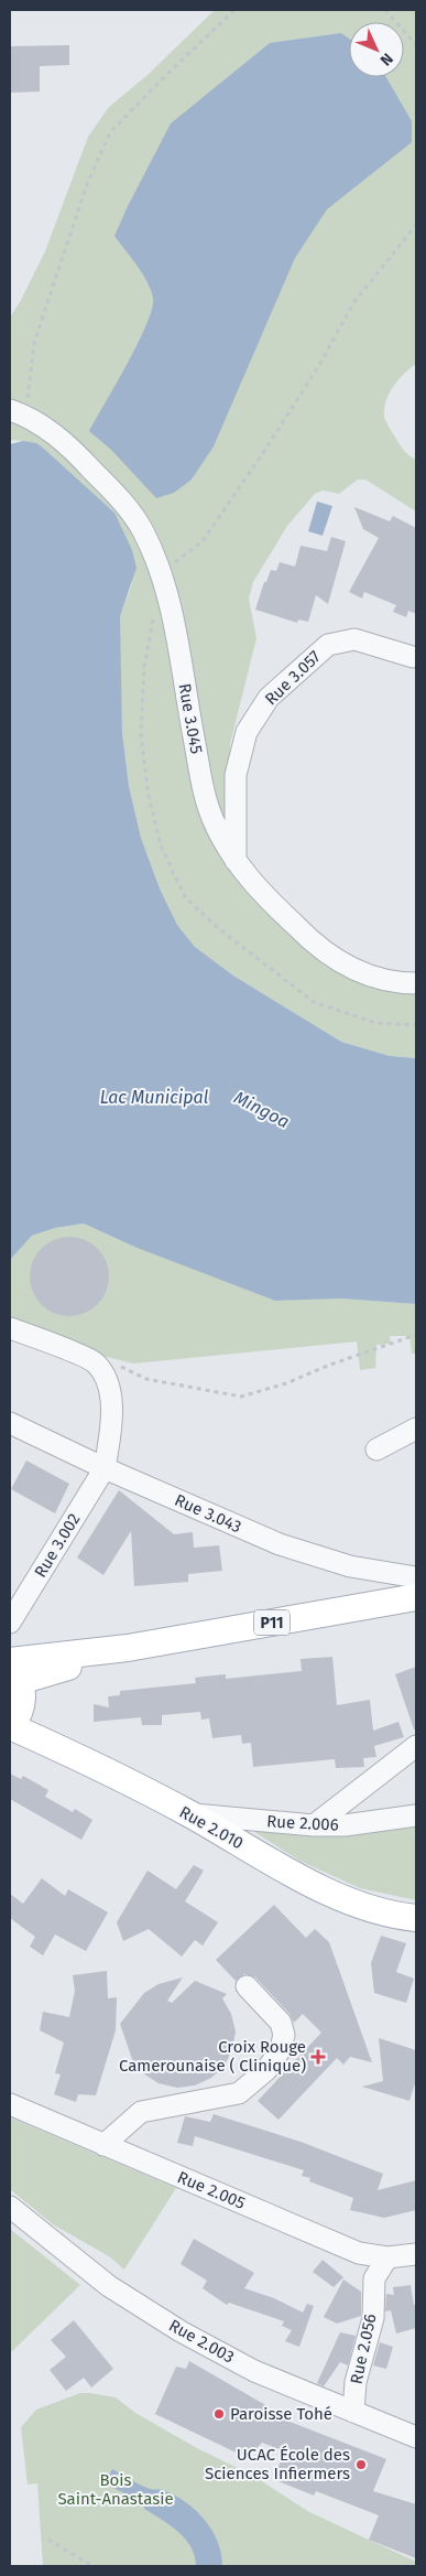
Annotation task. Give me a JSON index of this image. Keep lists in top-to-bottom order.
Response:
{
  "streets": {
    "main road": ["P11", "Rue 2.010"],
    "street": [
      "Rue 3.057",
      "Rue 3.045",
      "Rue 3.043",
      "Rue 3.002",
      "Rue 2.006",
      "Rue 2.005",
      "Rue 2.003",
      "Rue 2.056"
    ]
  },
  "crossings": [
    ["Rue 3.057", "Rue 3.045"],
    ["Rue 3.043", "Rue 3.002"],
    ["P11", "Rue 2.010"],
    ["Rue 2.006", "Rue 2.010"],
    ["Rue 2.005", "Rue 2.056"],
    ["Rue 2.003", "Rue 2.056"]
  ],
  "water": ["Lac Municipal", "Mingoa"],
  "parks": ["Bois Saint-Anastasie"],
  "places": {
    "health": ["Croix Rouge Camerounaise ( Clinique)"],
    "other": ["Paroisse Tohé", "UCAC École des Sciences Infiermers"]
  },
  "north": "bottom right"
}
